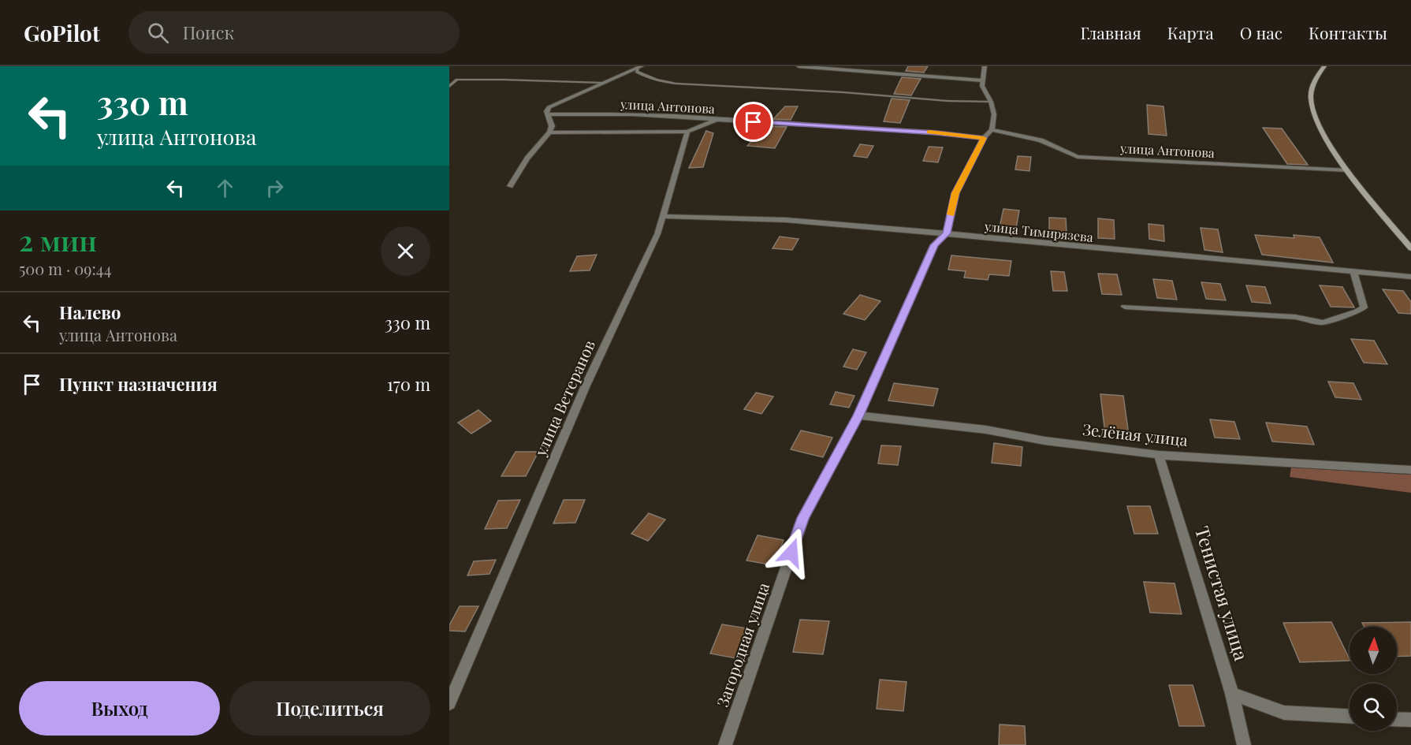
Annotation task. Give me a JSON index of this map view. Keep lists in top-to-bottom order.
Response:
{
  "streets": {
    "street": [
      "улица Антонова",
      "улица Тимирязева",
      "улица Ветеранов",
      "Зелёная улица",
      "Тенистая улица",
      "Загородная улица"
    ]
  },
  "crossings": [
    ["улица Антонова", "Загородная улица"],
    ["улица Тимирязева", "улица Ветеранов"],
    ["улица Тимирязева", "Загородная улица"],
    ["Зелёная улица", "Тенистая улица"],
    ["Зелёная улица", "Загородная улица"]
  ],
  "north": "top",
  "page": {
    "header": "GoPilot",
    "search": "Поиск",
    "nav": [
      "Главная",
      "Карта",
      "О нас",
      "Контакты"
    ],
    "turn": ["330 m", "улица Антонова"],
    "heading": ["2 мин", "500 m · 09:44"],
    "list": [
      {
        "name": "Налево",
        "note": "улица Антонова",
        "value": "330 m"
      },
      {
        "name": "Пункт назначения",
        "value": "170 m"
      }
    ],
    "buttons": ["Выход", "Поделиться"]
  }
}
